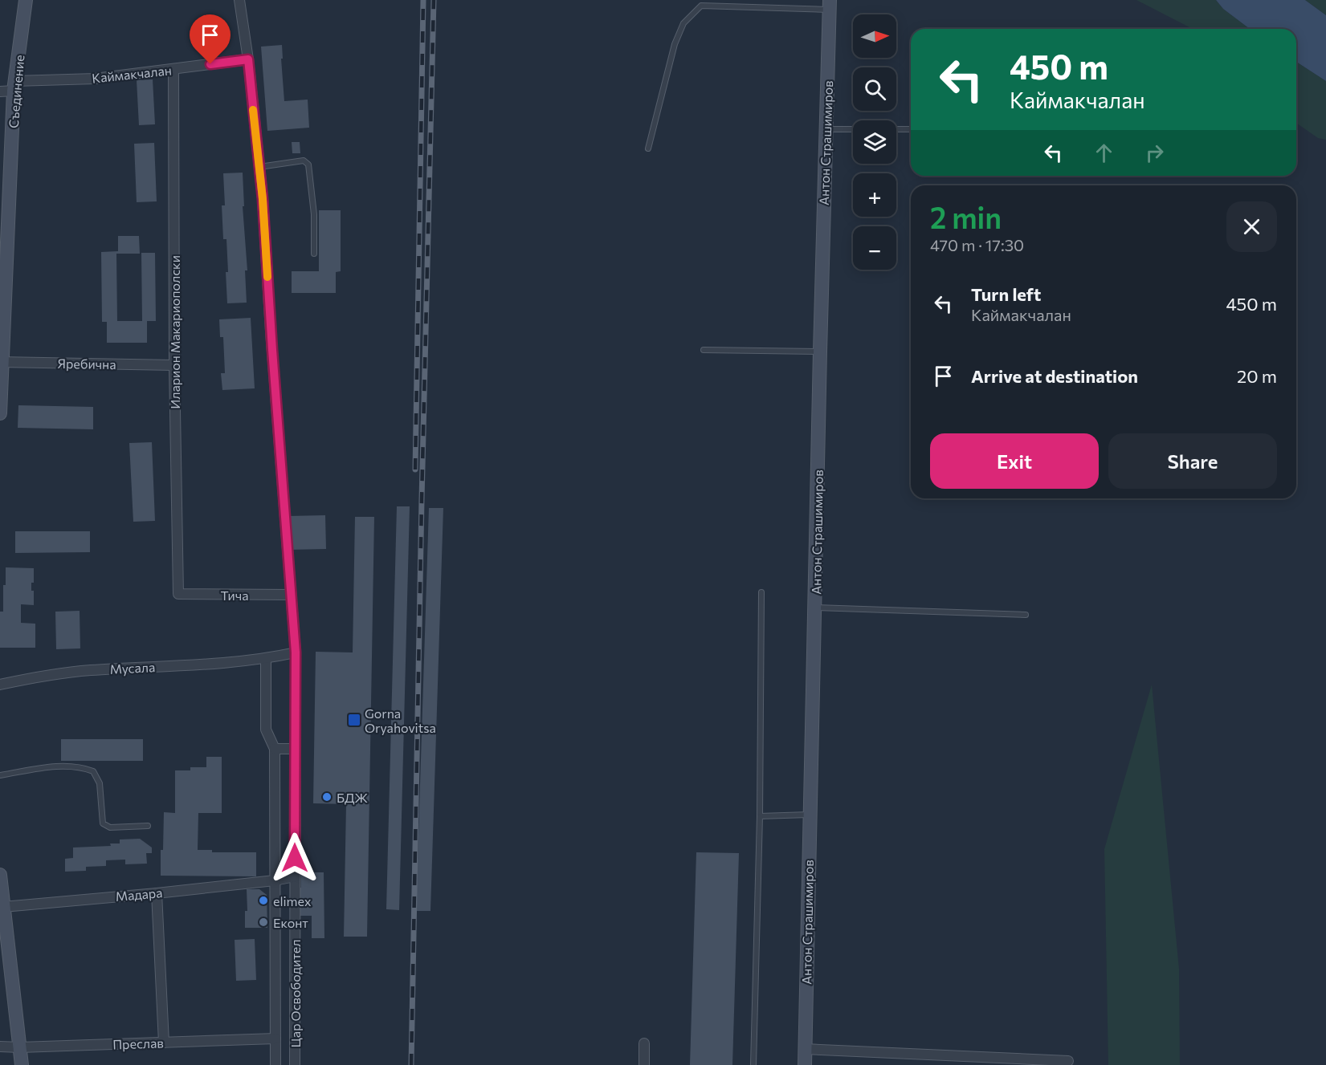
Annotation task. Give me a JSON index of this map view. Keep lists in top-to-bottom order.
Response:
{
  "streets": {
    "street": [
      "Каймакчалан",
      "Съединение",
      "Антон Страшимиров",
      "Иларион Макариополски",
      "Яребична",
      "Тича",
      "Мусала",
      "Мадара",
      "Цар Освободител",
      "Преслав"
    ]
  },
  "crossings": [
    ["Каймакчалан", "Съединение"],
    ["Каймакчалан", "Иларион Макариополски"],
    ["Каймакчалан", "Цар Освободител"],
    ["Съединение", "Яребична"],
    ["Иларион Макариополски", "Яребична"],
    ["Иларион Макариополски", "Тича"],
    ["Тича", "Цар Освободител"],
    ["Мусала", "Цар Освободител"],
    ["Мадара", "Цар Освободител"],
    ["Цар Освободител", "Преслав"]
  ],
  "places": {
    "transit": ["Gorna Oryahovitsa"],
    "other": ["БДЖ", "elimex", "Еконт"]
  },
  "north": "right",
  "page": {
    "map_buttons": ["+", "−"],
    "turn": ["450 m", "Каймакчалан"],
    "heading": ["2 min", "470 m · 17:30"],
    "list": [
      {
        "name": "Turn left",
        "note": "Каймакчалан",
        "value": "450 m"
      },
      {
        "name": "Arrive at destination",
        "value": "20 m"
      }
    ],
    "buttons": ["Exit", "Share"]
  }
}
